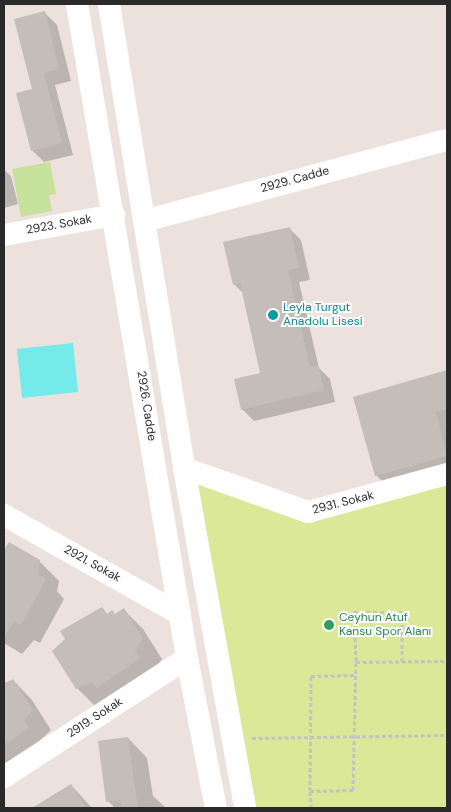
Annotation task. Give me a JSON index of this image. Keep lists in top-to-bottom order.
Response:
{
  "streets": {
    "street": [
      "2929. Cadde",
      "2923. Sokak",
      "2926. Cadde",
      "2931. Sokak",
      "2921. Sokak",
      "2919. Sokak"
    ]
  },
  "crossings": [
    ["2923. Sokak", "2926. Cadde"],
    ["2926. Cadde", "2921. Sokak"],
    ["2926. Cadde", "2919. Sokak"]
  ],
  "places": ["Leyla Turgut Anadolu Lisesi", "Ceyhun Atuf Kansu Spor Alanı"]
}
